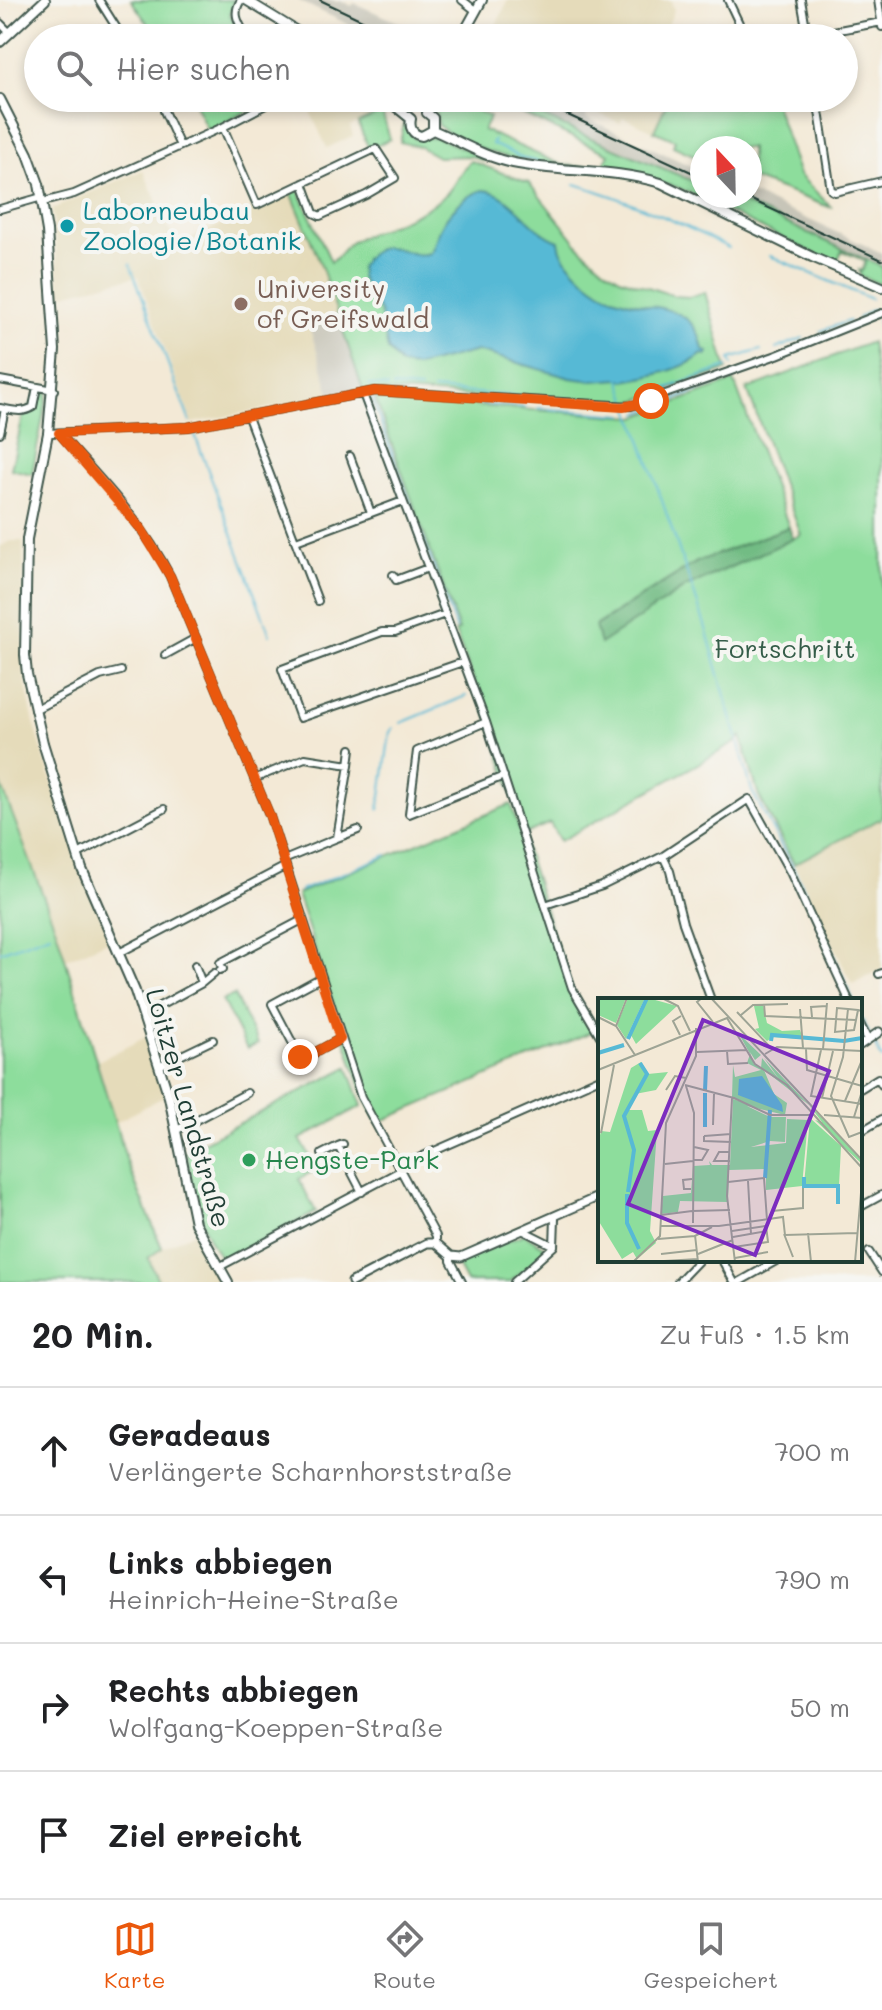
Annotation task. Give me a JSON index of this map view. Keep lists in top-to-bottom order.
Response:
{
  "streets": {
    "main road": ["Loitzer Landstraße"]
  },
  "parks": ["Fortschritt"],
  "places": ["Laborneubau Zoologie/Botanik", "University of Greifswald", "Hengste-Park"],
  "north": "top",
  "page": {
    "search": "Hier suchen",
    "heading": ["20 Min.", "Zu Fuß · 1.5 km"],
    "list": [
      ["Geradeaus", "Verlängerte Scharnhorststraße", "700 m"],
      ["Links abbiegen", "Heinrich-Heine-Straße", "790 m"],
      ["Rechts abbiegen", "Wolfgang-Koeppen-Straße", "50 m"],
      "Ziel erreicht"
    ],
    "nav": ["Karte", "Route", "Gespeichert"]
  }
}
